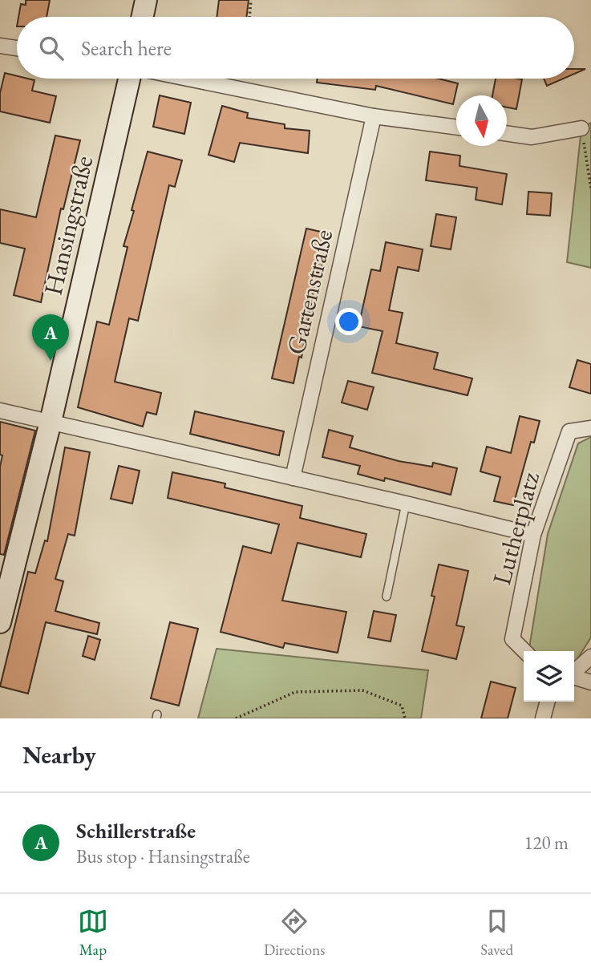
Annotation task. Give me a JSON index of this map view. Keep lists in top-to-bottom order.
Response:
{
  "streets": {
    "street": ["Hansingstraße", "Gartenstraße", "Lutherplatz"]
  },
  "north": "bottom",
  "page": {
    "search": "Search here",
    "pins": "A",
    "heading": "Nearby",
    "list": [
      {
        "mark": "A",
        "name": "Schillerstraße",
        "note": "Bus stop · Hansingstraße",
        "value": "120 m"
      }
    ],
    "nav": ["Map", "Directions", "Saved"]
  }
}
